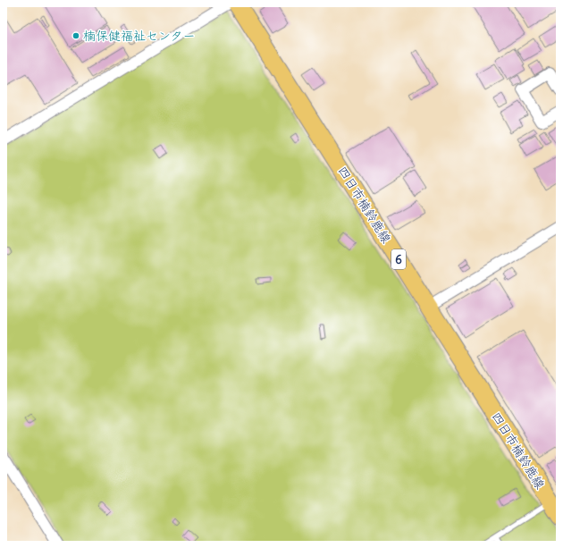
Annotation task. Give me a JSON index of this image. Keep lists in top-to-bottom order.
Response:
{
  "streets": {
    "main road": ["四日市楠鈴鹿線", "6"]
  },
  "places": ["楠保健福祉センター"]
}
